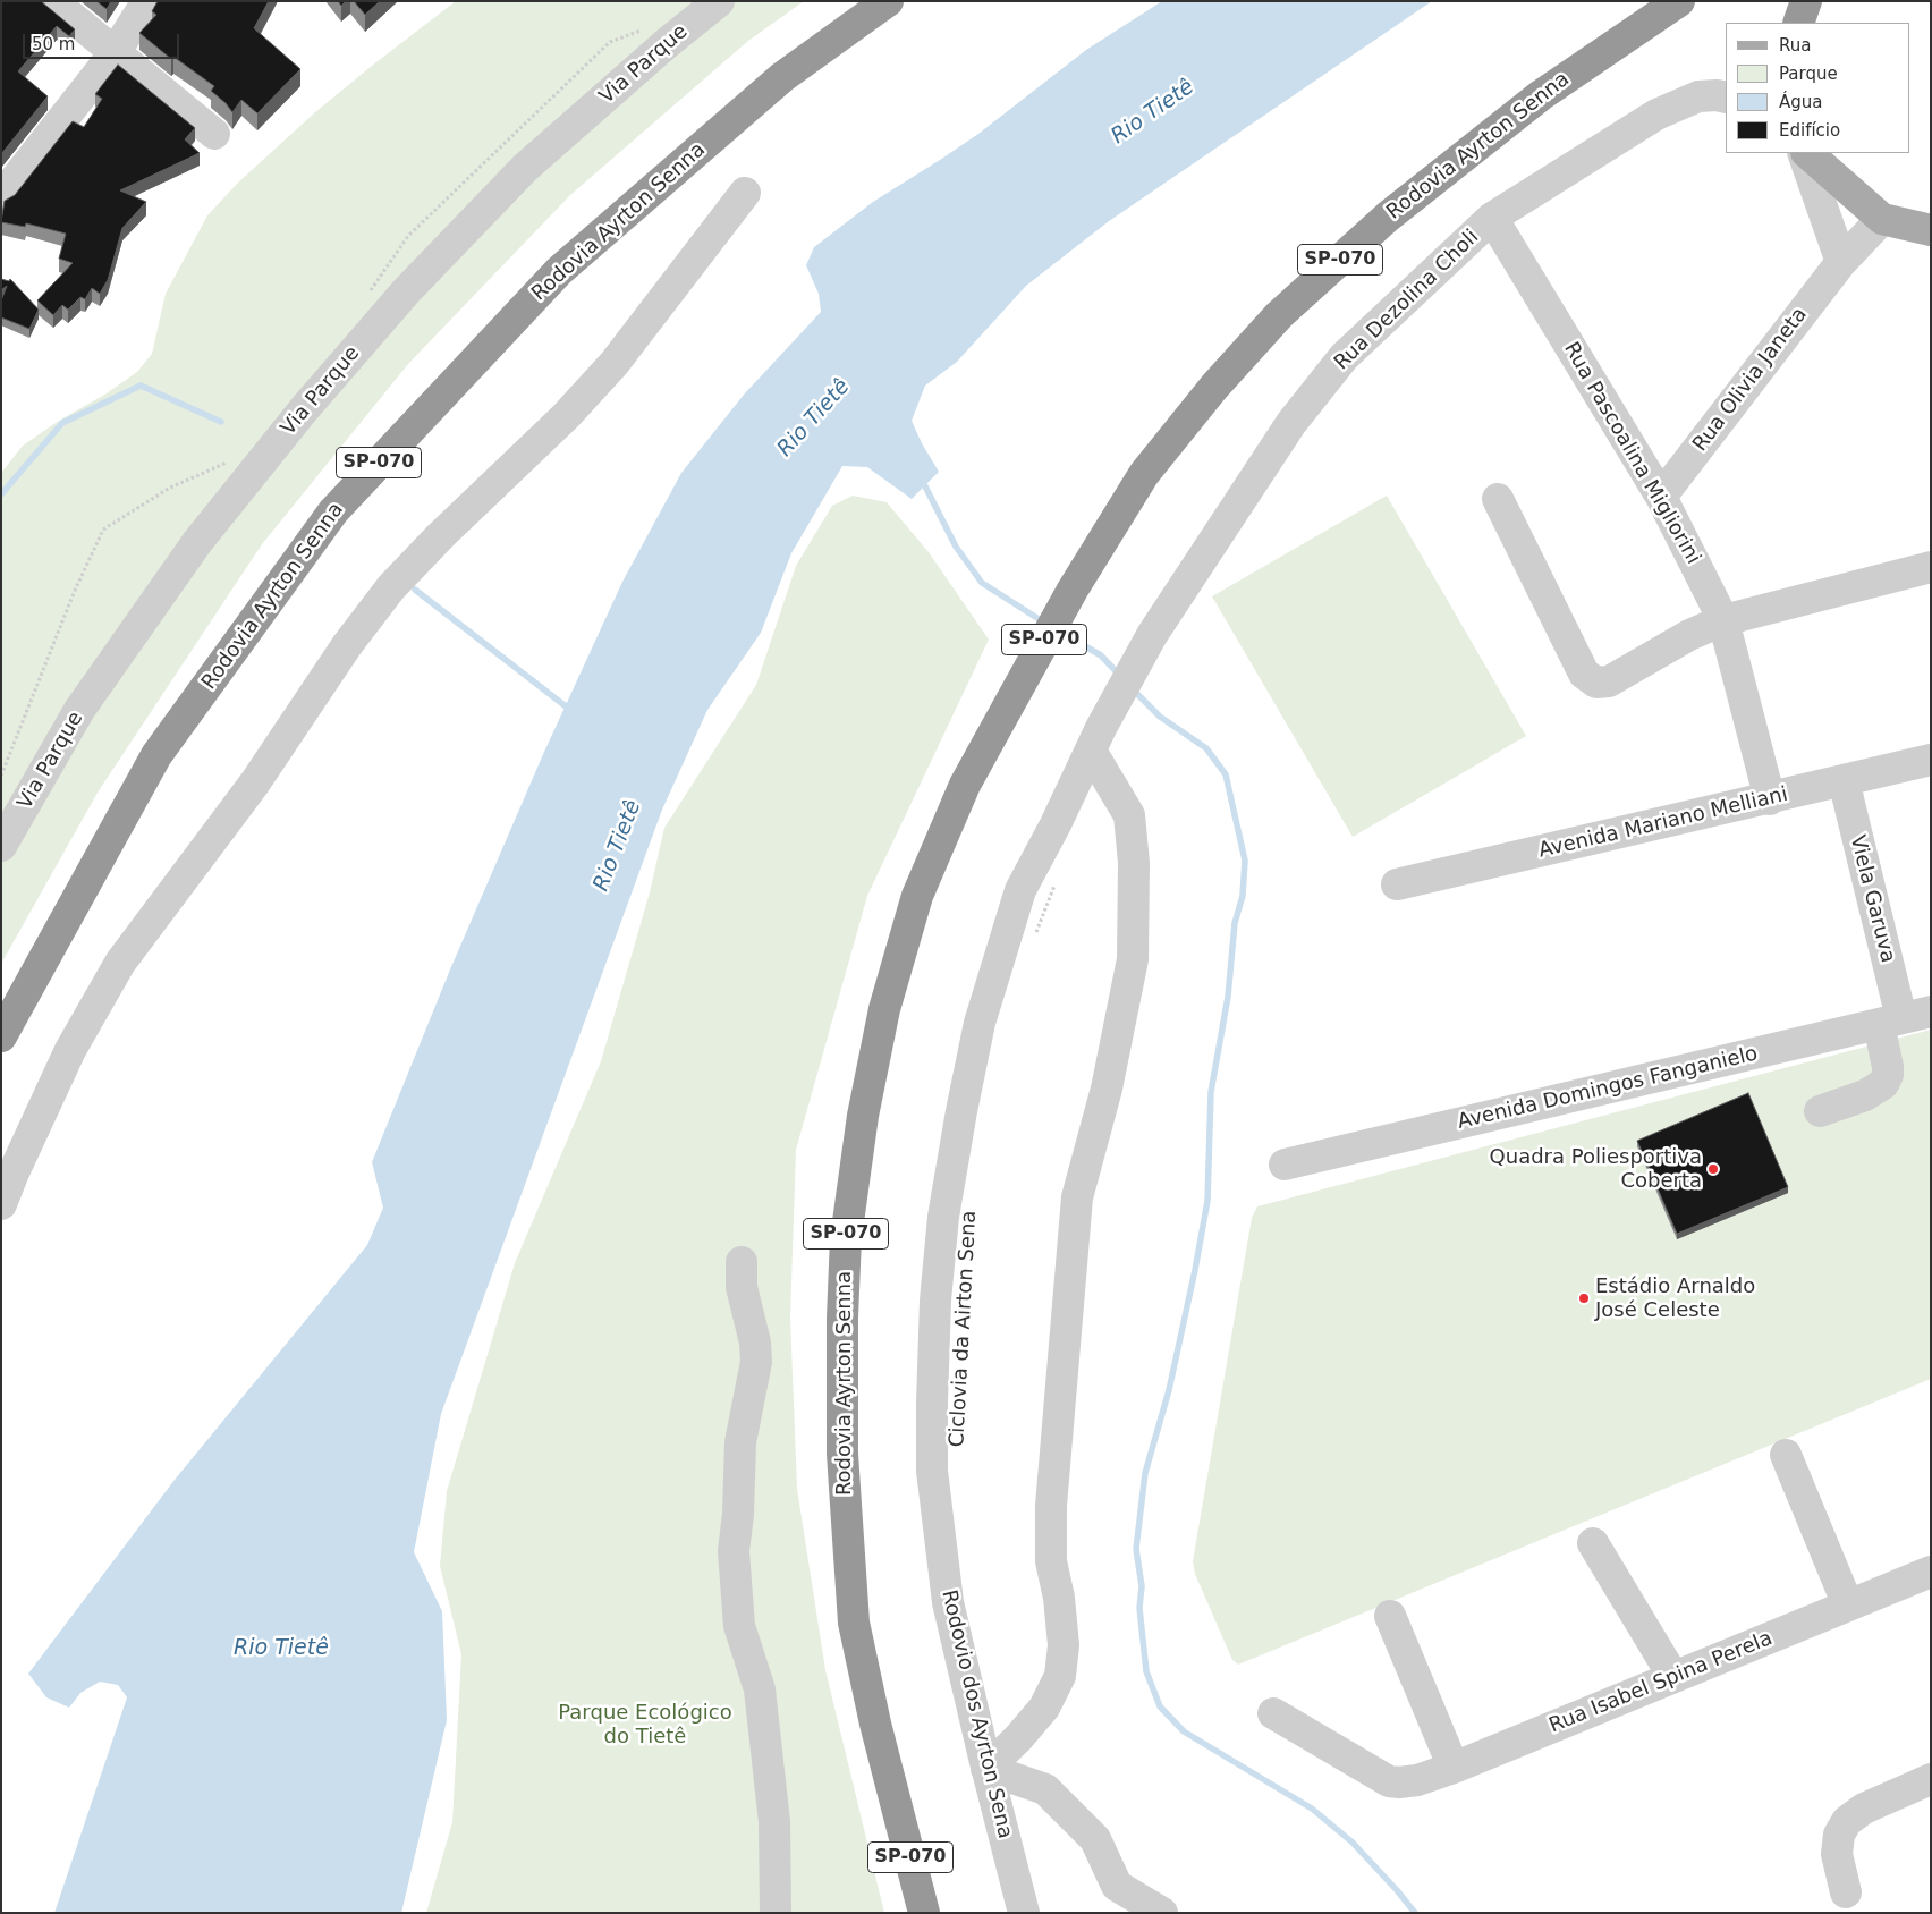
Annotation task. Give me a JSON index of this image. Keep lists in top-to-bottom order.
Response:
{
  "streets": {
    "highway": ["Rodovia Ayrton Senna", "SP-070"],
    "street": [
      "Via Parque",
      "Rua Dezolina Choli",
      "Rua Olivia Janeta",
      "Rua Pascoalina Migliorini",
      "Avenida Mariano Melliani",
      "Viela Garuva",
      "Avenida Domingos Fanganielo",
      "Rua Isabel Spina Perela",
      "Rodovio dos Ayrton Sena"
    ]
  },
  "crossings": [
    ["Rua Dezolina Choli", "Rua Pascoalina Migliorini"],
    ["Rua Dezolina Choli", "Rodovio dos Ayrton Sena"],
    ["Rua Olivia Janeta", "Rua Pascoalina Migliorini"],
    ["Rua Pascoalina Migliorini", "Avenida Mariano Melliani"],
    ["Avenida Mariano Melliani", "Viela Garuva"],
    ["Viela Garuva", "Avenida Domingos Fanganielo"]
  ],
  "water": ["Rio Tietê"],
  "parks": ["Parque Ecológico do Tietê"],
  "places": ["Quadra Poliesportiva Coberta", "Estádio Arnaldo José Celeste"],
  "legend": [
    "Rua",
    "Parque",
    "Água",
    "Edifício"
  ],
  "scale_bar": "50 m"
}
